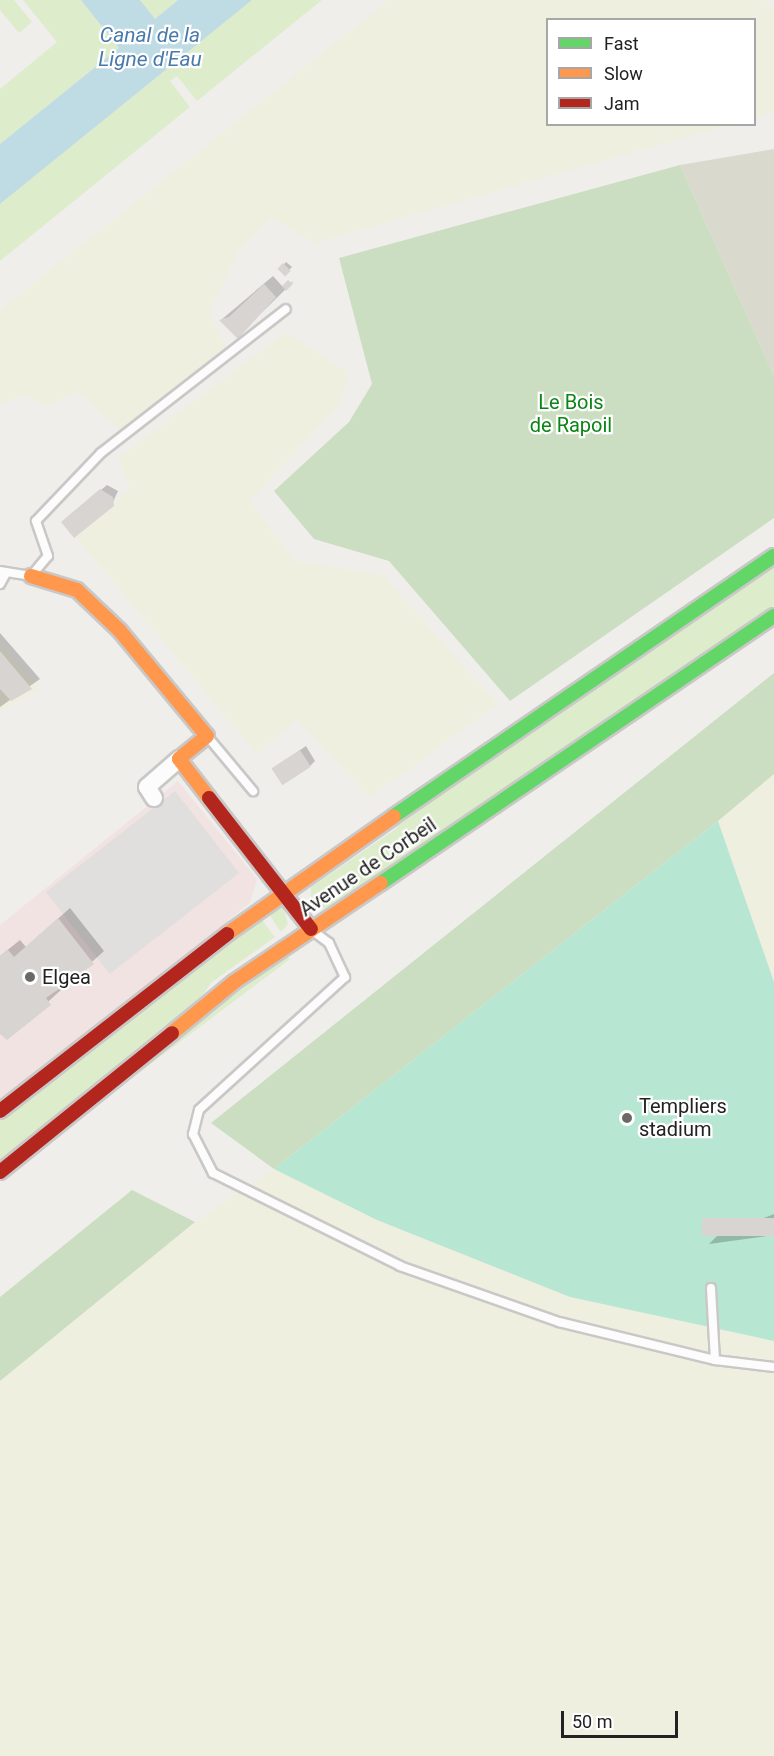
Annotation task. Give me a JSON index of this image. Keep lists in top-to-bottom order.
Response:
{
  "streets": {
    "main road": ["Avenue de Corbeil"]
  },
  "water": ["Canal de la Ligne d'Eau"],
  "parks": ["Le Bois de Rapoil"],
  "places": ["Elgea", "Templiers stadium"],
  "legend": ["Fast", "Slow", "Jam"],
  "scale_bar": "50 m"
}
